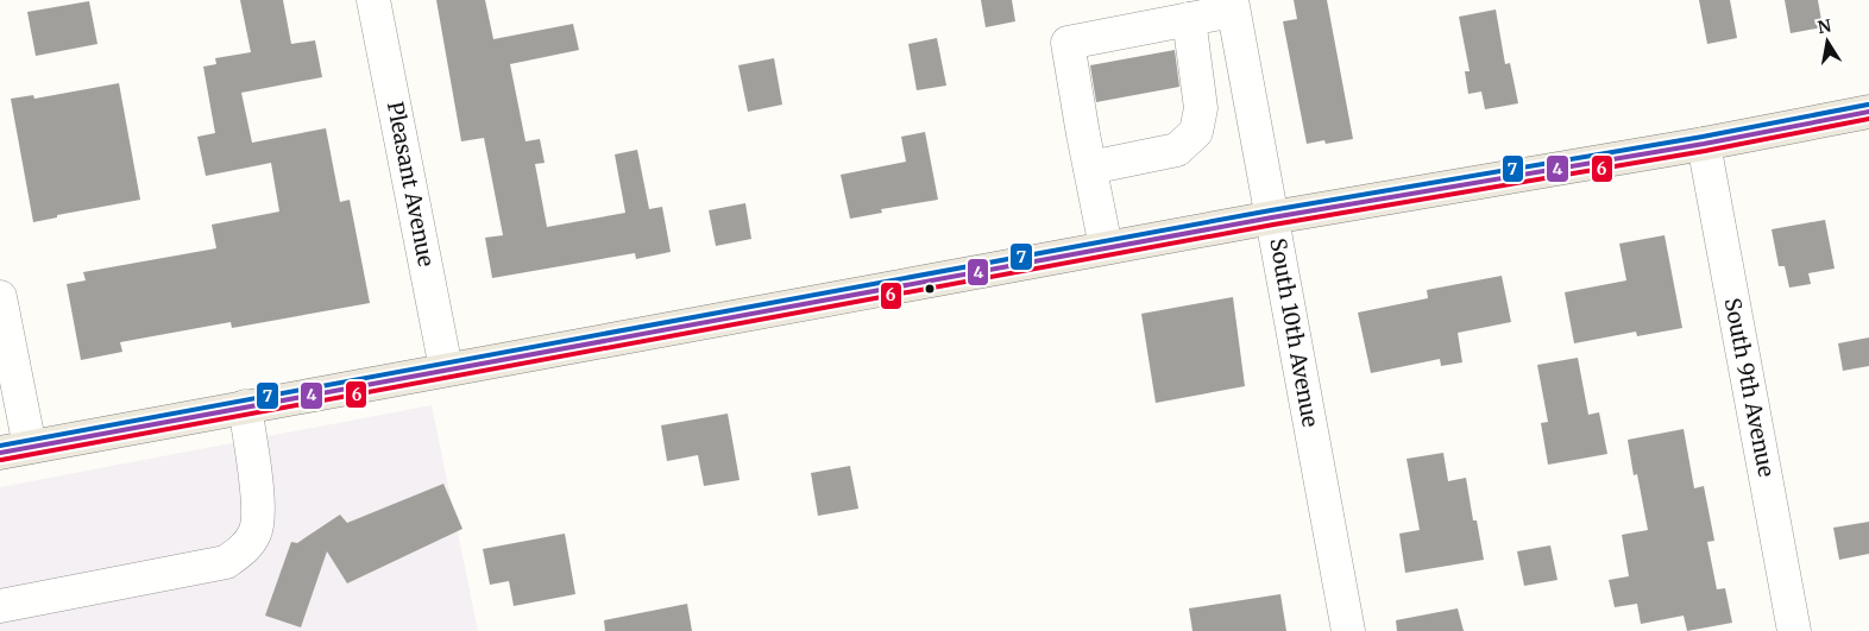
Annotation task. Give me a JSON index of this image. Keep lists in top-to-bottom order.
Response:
{
  "streets": {
    "street": ["Pleasant Avenue", "South 10th Avenue", "South 9th Avenue"]
  },
  "lines": ["transit line 7", "transit line 4", "transit line 6"],
  "north": "top"
}
